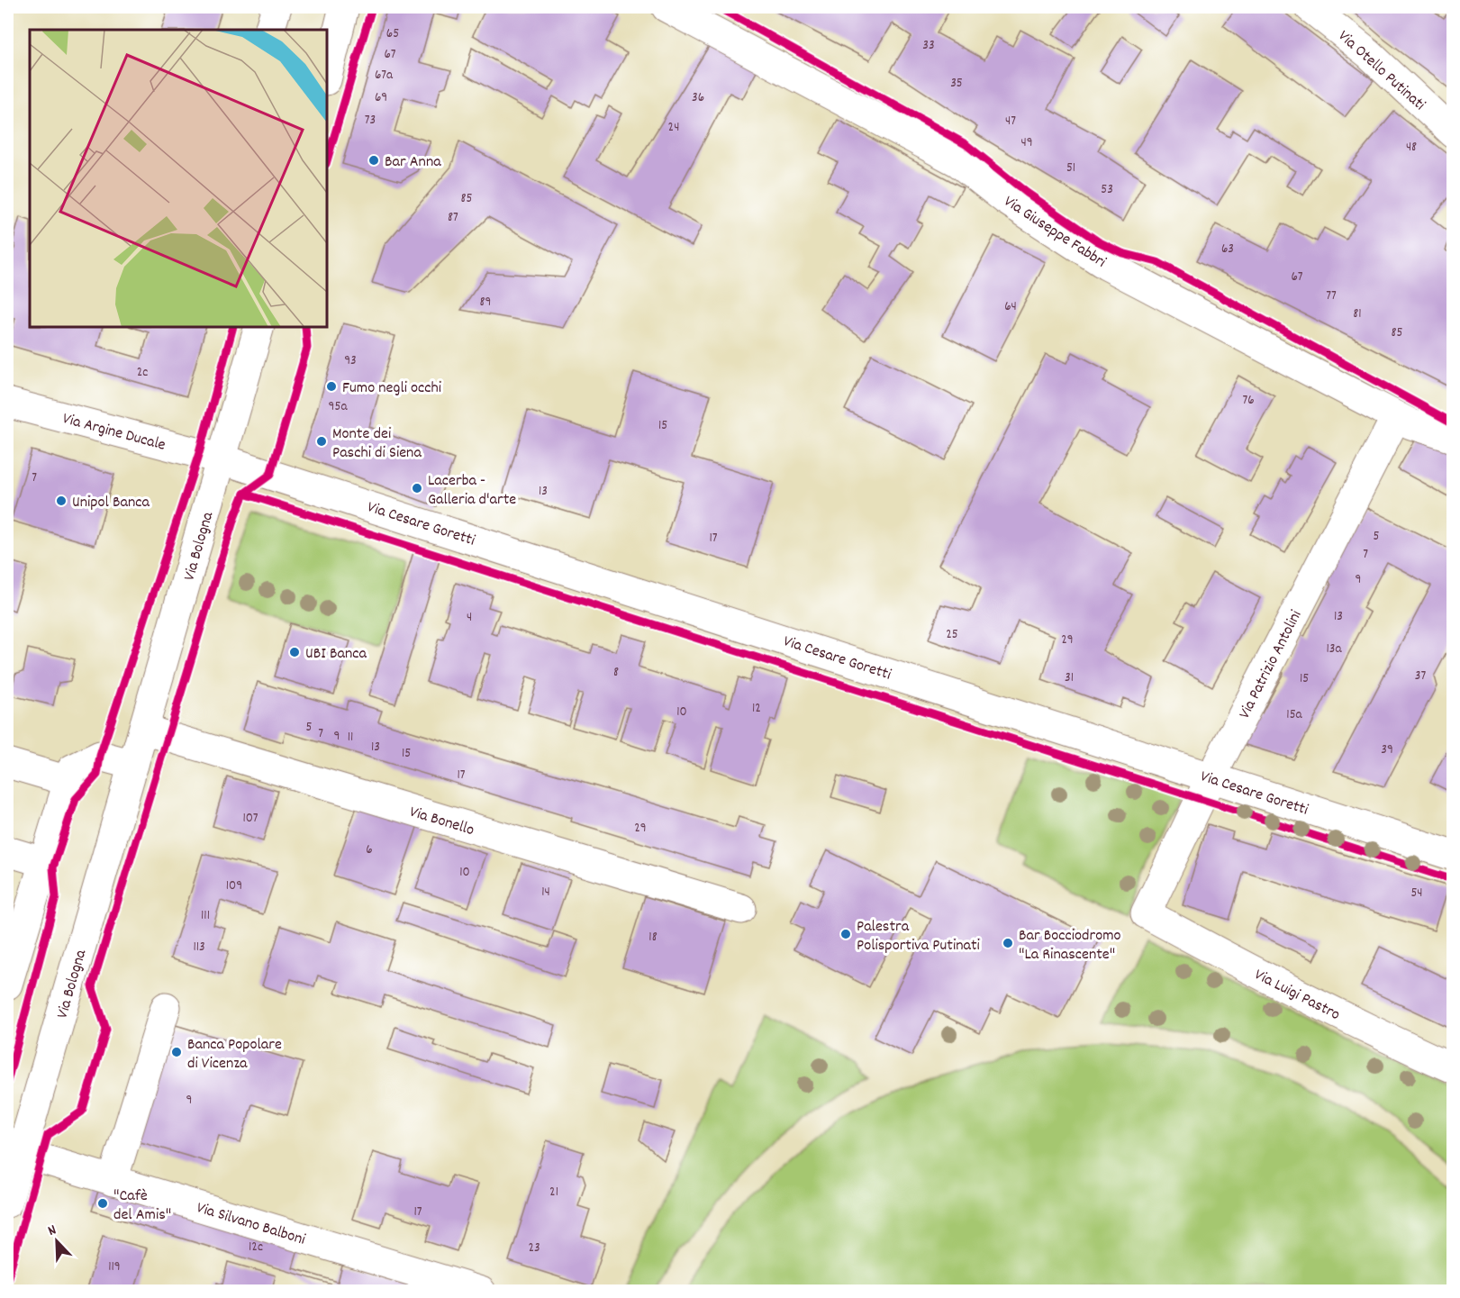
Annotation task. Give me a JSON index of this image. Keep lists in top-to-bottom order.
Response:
{
  "streets": {
    "street": [
      "Via Otello Putinati",
      "Via Giuseppe Fabbri",
      "Via Argine Ducale",
      "Via Cesare Goretti",
      "Via Bologna",
      "Via Patrizio Antolini",
      "Via Bonello",
      "Via Luigi Pastro",
      "Via Silvano Balboni"
    ]
  },
  "crossings": [
    ["Via Giuseppe Fabbri", "Via Patrizio Antolini"],
    ["Via Argine Ducale", "Via Cesare Goretti"],
    ["Via Argine Ducale", "Via Bologna"],
    ["Via Cesare Goretti", "Via Bologna"],
    ["Via Cesare Goretti", "Via Patrizio Antolini"],
    ["Via Bologna", "Via Bonello"],
    ["Via Bologna", "Via Silvano Balboni"],
    ["Via Patrizio Antolini", "Via Luigi Pastro"]
  ],
  "places": [
    "Bar Anna",
    "Fumo negli occhi",
    "Monte dei Paschi di Siena",
    "Lacerba - Galleria d'arte",
    "Unipol Banca",
    "UBI Banca",
    "Palestra Polisportiva Putinati",
    "Bar Bocciodromo \"La Rinascente\"",
    "Banca Popolare di Vicenza",
    "\"Cafè del Amis\""
  ],
  "house_numbers": [
    "65",
    "33",
    "67",
    "67a",
    "35",
    "69",
    "36",
    "73",
    "47",
    "24",
    "49",
    "48",
    "51",
    "53",
    "85",
    "87",
    "63",
    "67",
    "77",
    "89",
    "64",
    "81",
    "85",
    "93",
    "2c",
    "76",
    "95a",
    "15",
    "7",
    "13",
    "5",
    "17",
    "7",
    "9",
    "13",
    "4",
    "25",
    "29",
    "13a",
    "8",
    "37",
    "31",
    "15",
    "12",
    "10",
    "15a",
    "5",
    "7",
    "9",
    "11",
    "13",
    "39",
    "15",
    "17",
    "107",
    "29",
    "6",
    "10",
    "109",
    "14",
    "54",
    "111",
    "18",
    "113",
    "9",
    "21",
    "17",
    "12c",
    "23",
    "119"
  ],
  "north": "top left"
}
